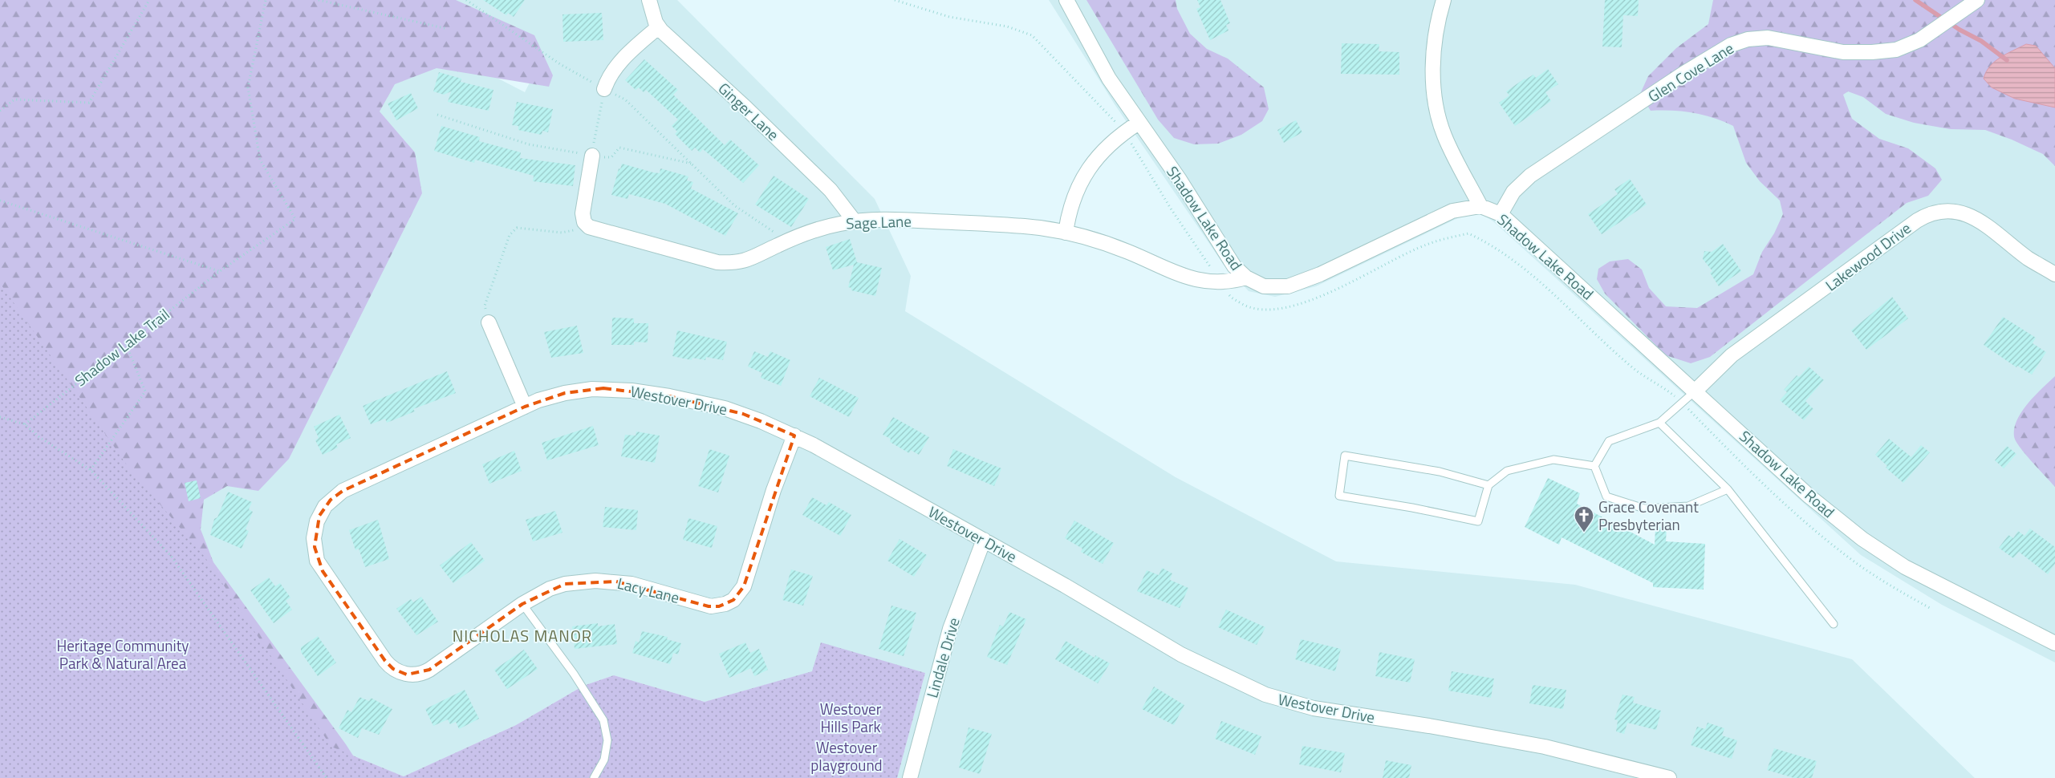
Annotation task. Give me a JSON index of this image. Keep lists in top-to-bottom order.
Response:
{
  "streets": {
    "street": [
      "Glen Cove Lane",
      "Ginger Lane",
      "Shadow Lake Road",
      "Sage Lane",
      "Lakewood Drive",
      "Westover Drive",
      "Lacy Lane",
      "Lindale Drive"
    ],
    "path": ["Shadow Lake Trail"]
  },
  "crossings": [
    ["Glen Cove Lane", "Shadow Lake Road"],
    ["Ginger Lane", "Sage Lane"],
    ["Shadow Lake Road", "Sage Lane"],
    ["Shadow Lake Road", "Lakewood Drive"],
    ["Westover Drive", "Lacy Lane"],
    ["Westover Drive", "Lindale Drive"]
  ],
  "districts": ["NICHOLAS MANOR"],
  "parks": ["Heritage Community Park & Natural Area", "Westover Hills Park", "Westover playground"],
  "places": {
    "church": ["Grace Covenant Presbyterian"]
  }
}
